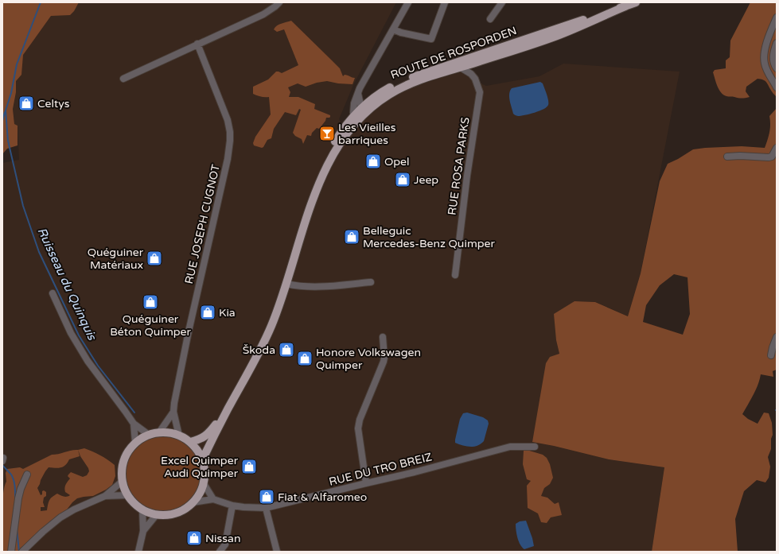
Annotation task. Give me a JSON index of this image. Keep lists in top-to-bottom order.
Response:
{
  "streets": {
    "main road": ["ROUTE DE ROSPORDEN"],
    "street": ["RUE ROSA PARKS", "RUE JOSEPH CUGNOT", "RUE DU TRO BREIZ"]
  },
  "crossings": [
    ["ROUTE DE ROSPORDEN", "RUE ROSA PARKS"],
    ["ROUTE DE ROSPORDEN", "RUE JOSEPH CUGNOT"],
    ["ROUTE DE ROSPORDEN", "RUE DU TRO BREIZ"],
    ["RUE JOSEPH CUGNOT", "RUE DU TRO BREIZ"]
  ],
  "water": ["Ruisseau du Quinquis"],
  "places": {
    "shop": [
      "Celtys",
      "Opel",
      "Jeep",
      "Belleguic Mercedes-Benz Quimper",
      "Quéguiner Matériaux",
      "Quéguiner Béton Quimper",
      "Kia",
      "Škoda",
      "Honore Volkswagen Quimper",
      "Excel Quimper Audi Quimper",
      "Fiat & Alfaromeo",
      "Nissan"
    ],
    "bar": ["Les Vieilles barriques"]
  }
}
